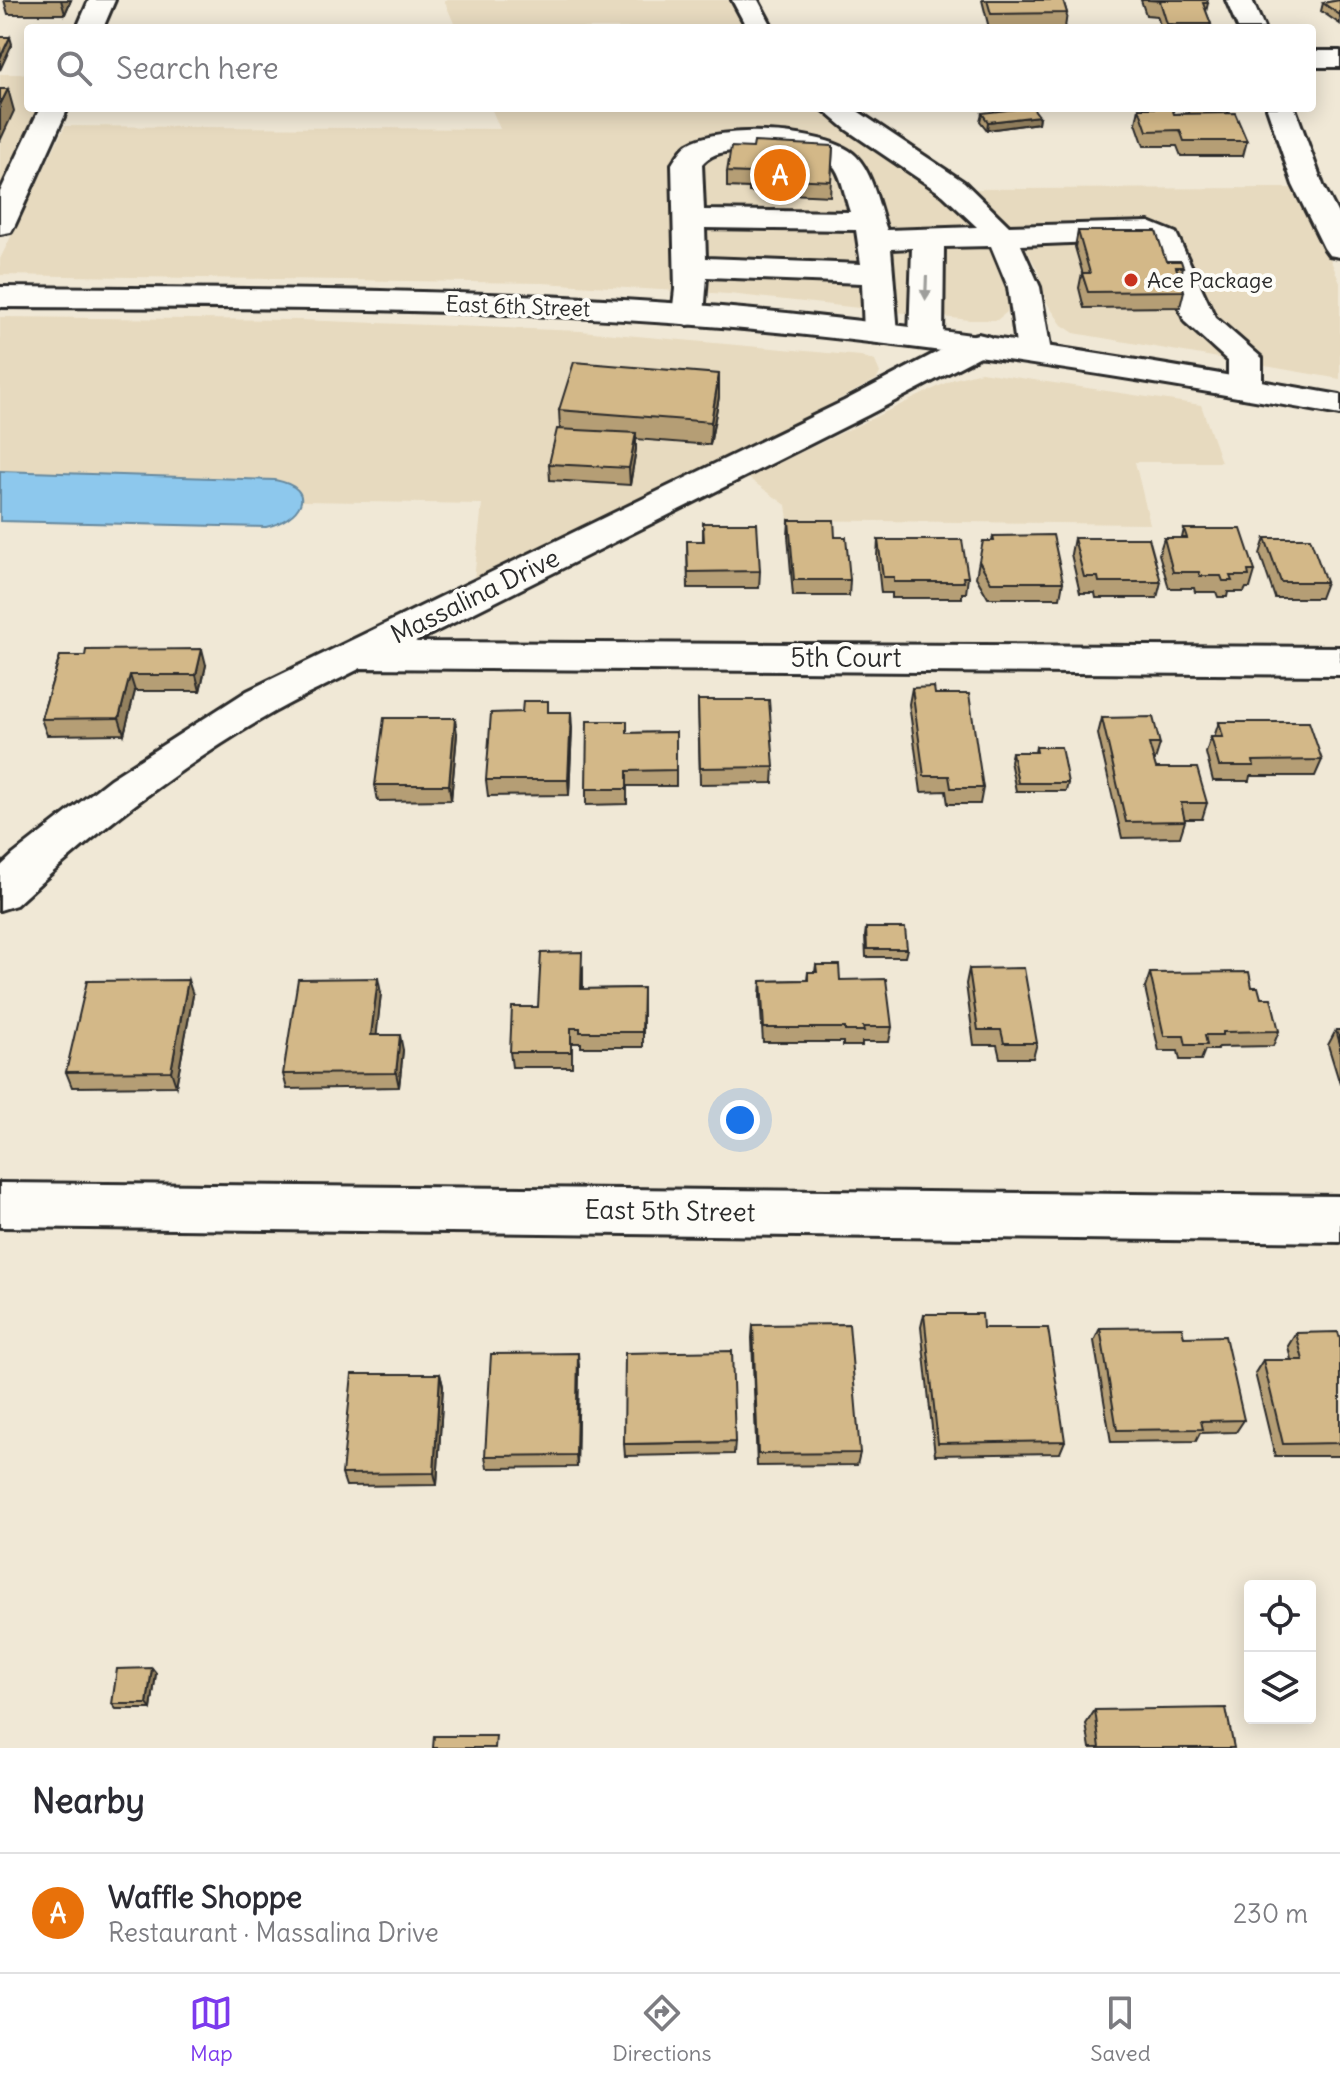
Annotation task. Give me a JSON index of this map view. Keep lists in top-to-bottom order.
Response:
{
  "streets": {
    "street": [
      "East 6th Street",
      "Massalina Drive",
      "5th Court",
      "East 5th Street"
    ]
  },
  "crossings": [
    ["East 6th Street", "Massalina Drive"],
    ["Massalina Drive", "5th Court"]
  ],
  "places": ["Ace Package"],
  "page": {
    "search": "Search here",
    "pins": "A",
    "heading": "Nearby",
    "list": [
      {
        "mark": "A",
        "name": "Waffle Shoppe",
        "note": "Restaurant · Massalina Drive",
        "value": "230 m"
      }
    ],
    "nav": ["Map", "Directions", "Saved"]
  }
}
